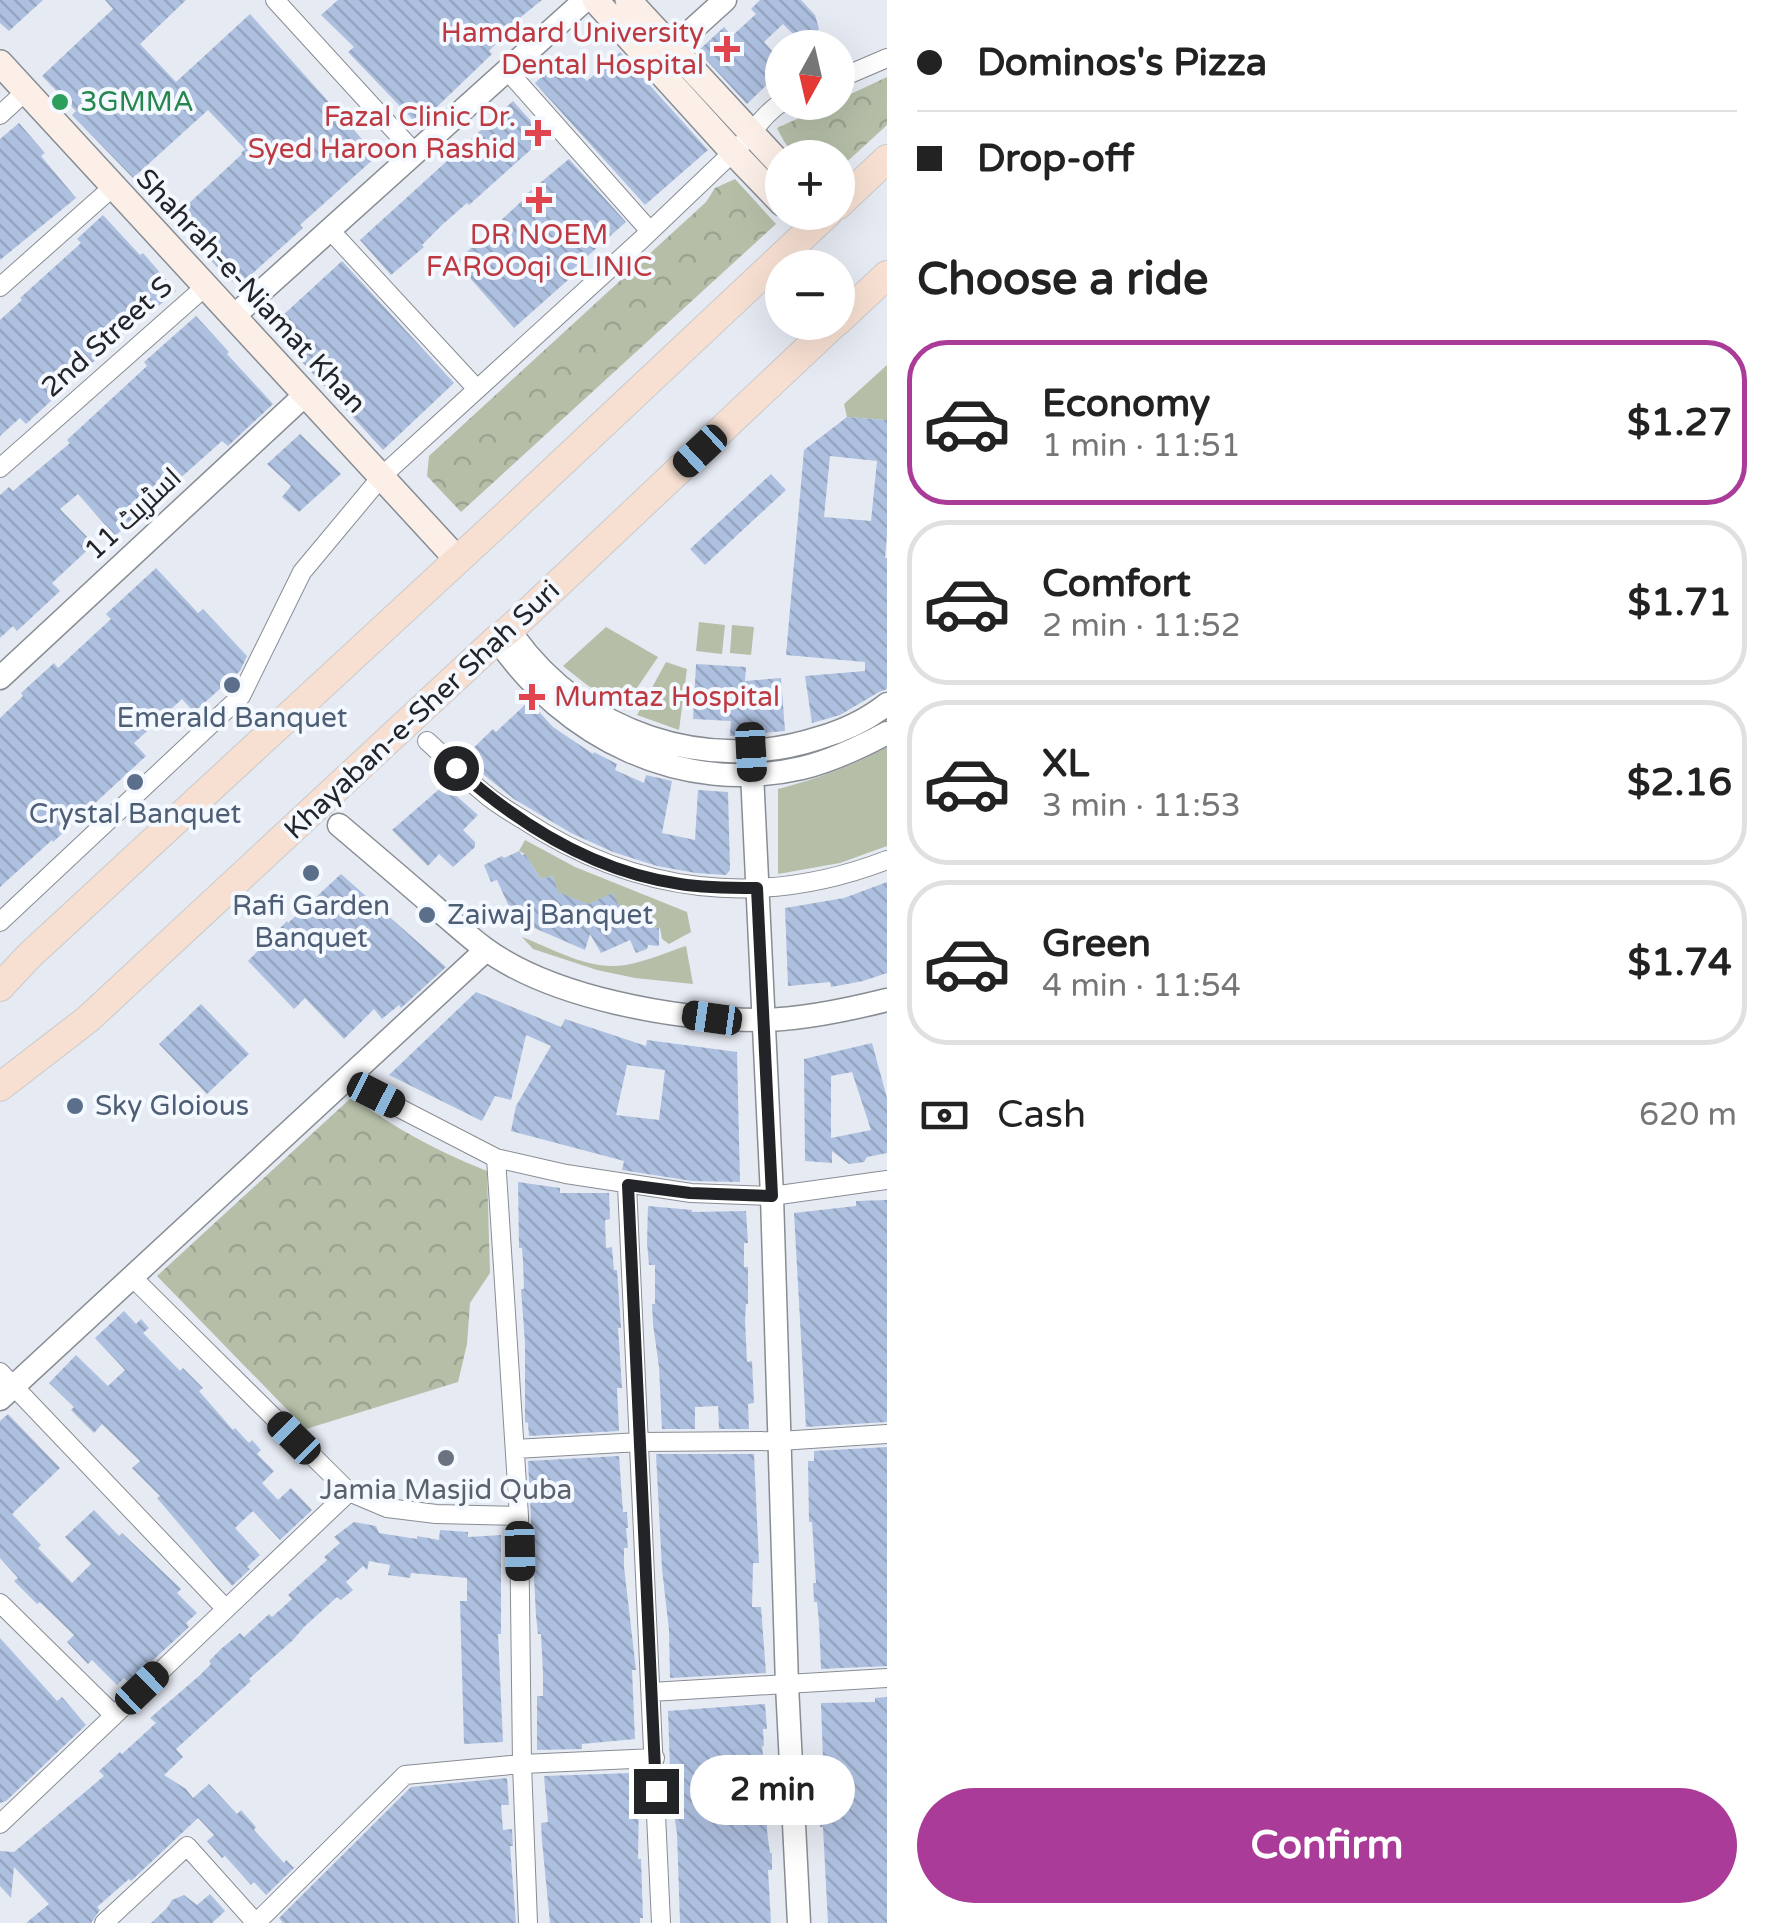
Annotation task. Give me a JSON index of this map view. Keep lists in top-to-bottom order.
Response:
{
  "streets": {
    "main road": ["Shahrah-e-Niamat Khan", "Khayaban-e-Sher Shah Suri"],
    "street": ["2nd Street S", "اسٹریٹ 11"]
  },
  "crossings": [
    ["Shahrah-e-Niamat Khan", "2nd Street S"],
    ["Shahrah-e-Niamat Khan", "اسٹریٹ 11"]
  ],
  "places": {
    "health": [
      "Hamdard University Dental Hospital",
      "Fazal Clinic Dr. Syed Haroon Rashid",
      "DR NOEM FAROOqi CLINIC",
      "Mumtaz Hospital"
    ],
    "other": [
      "3GMMA",
      "Emerald Banquet",
      "Crystal Banquet",
      "Rafi Garden Banquet",
      "Zaiwaj Banquet",
      "Sky Gloious",
      "Jamia Masjid Quba"
    ]
  },
  "north": "bottom",
  "page": {
    "banner": ["Dominos's Pizza", "Drop-off"],
    "map_buttons": ["+", "−"],
    "heading": "Choose a ride",
    "list": [
      {
        "name": "Economy",
        "note": "1 min · 11:51",
        "value": "$1.27"
      },
      {
        "name": "Comfort",
        "note": "2 min · 11:52",
        "value": "$1.71"
      },
      {
        "name": "XL",
        "note": "3 min · 11:53",
        "value": "$2.16"
      },
      {
        "name": "Green",
        "note": "4 min · 11:54",
        "value": "$1.74"
      }
    ],
    "pay": ["Cash", "620 m"],
    "bubble": "2 min",
    "buttons": "Confirm"
  }
}
